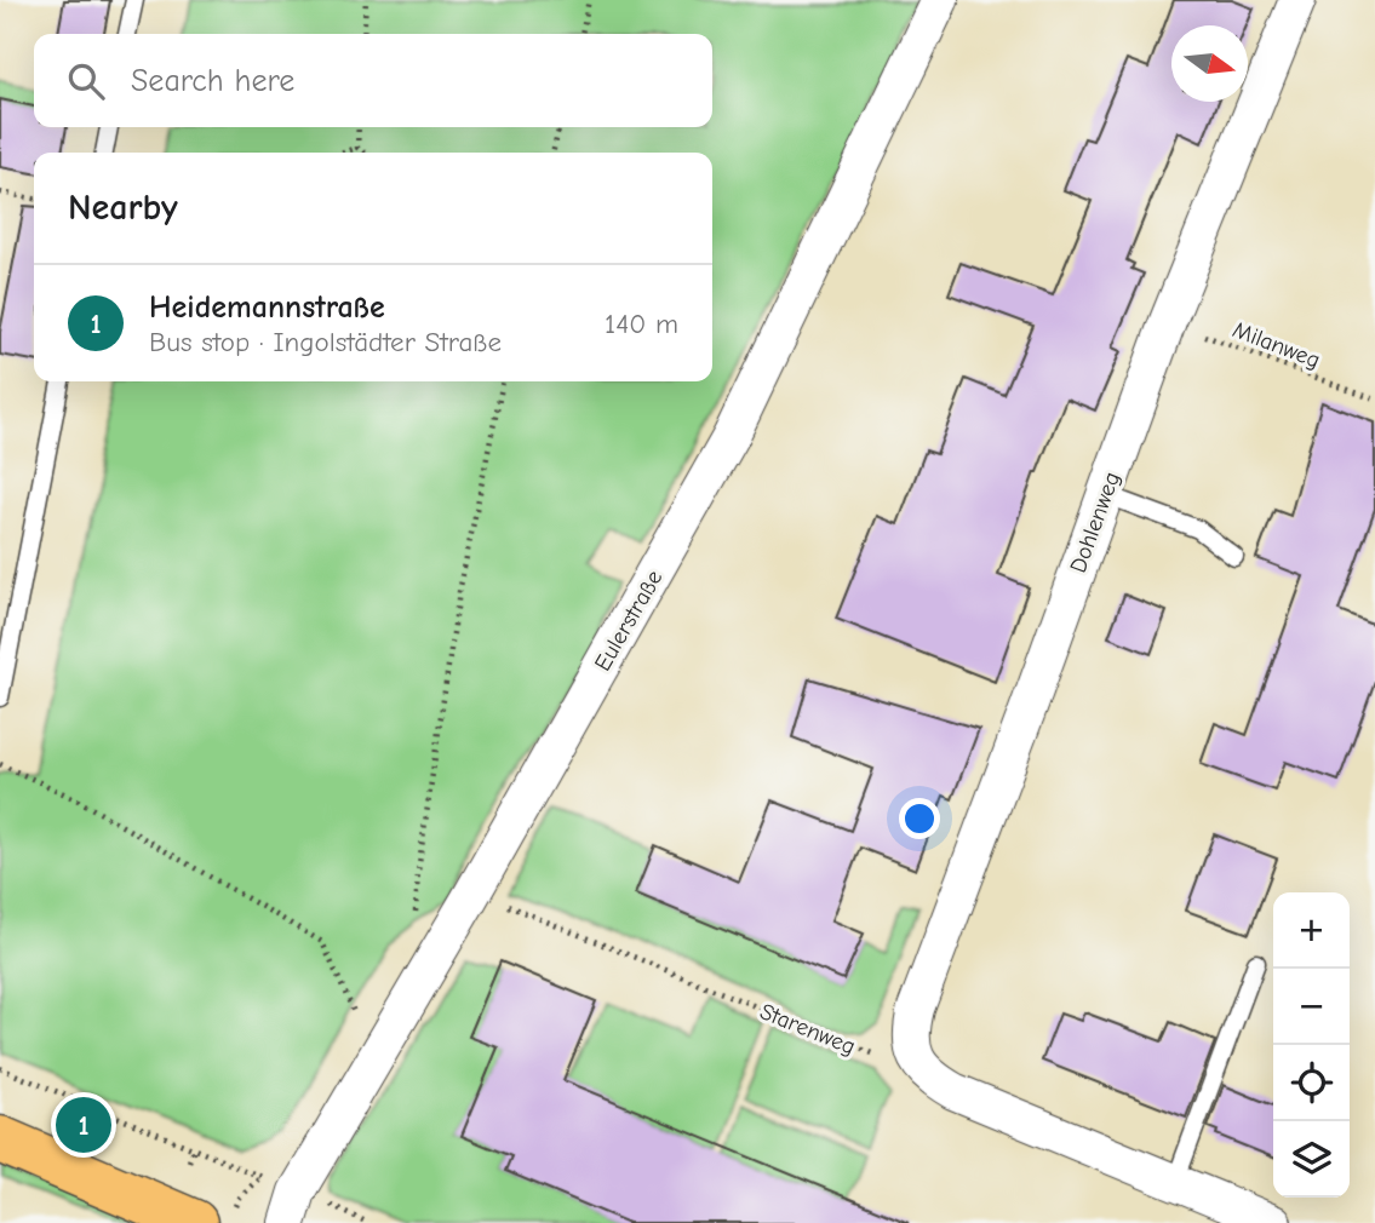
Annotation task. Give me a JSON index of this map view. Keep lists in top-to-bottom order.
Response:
{
  "streets": {
    "street": ["Dohlenweg", "Eulerstraße"],
    "path": ["Milanweg", "Starenweg"]
  },
  "crossings": [
    ["Milanweg", "Dohlenweg"],
    ["Dohlenweg", "Starenweg"],
    ["Eulerstraße", "Starenweg"]
  ],
  "north": "right",
  "page": {
    "search": "Search here",
    "heading": "Nearby",
    "list": [
      {
        "mark": "1",
        "name": "Heidemannstraße",
        "note": "Bus stop · Ingolstädter Straße",
        "value": "140 m"
      }
    ],
    "map_buttons": ["+", "−"],
    "pins": "1"
  }
}
